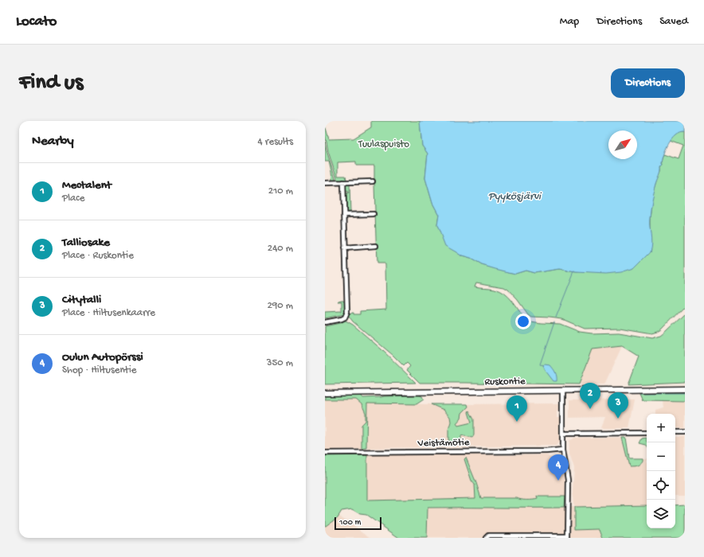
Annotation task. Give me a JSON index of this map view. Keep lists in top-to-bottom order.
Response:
{
  "streets": {
    "main road": ["Ruskontie"],
    "street": ["Veistämötie"]
  },
  "water": ["Pyykösjärvi"],
  "parks": ["Tuulaspuisto"],
  "scale_bar": "100 m",
  "north": "top right",
  "page": {
    "header": "Locato",
    "nav": ["Map", "Directions", "Saved"],
    "buttons": "Directions",
    "title": "Find us",
    "heading": ["Nearby", "4 results"],
    "list": [
      {
        "mark": "1",
        "name": "Mectalent",
        "note": "Place",
        "value": "210 m"
      },
      {
        "mark": "2",
        "name": "Talliosake",
        "note": "Place · Ruskontie",
        "value": "240 m"
      },
      {
        "mark": "3",
        "name": "Citytalli",
        "note": "Place · Hiltusenkaarre",
        "value": "290 m"
      },
      {
        "mark": "4",
        "name": "Oulun Autopörssi",
        "note": "Shop · Hiltusentie",
        "value": "350 m"
      }
    ],
    "pins": [
      "2",
      "3",
      "1",
      "4"
    ],
    "map_buttons": ["+", "−"],
    "scale": "100 m"
  }
}
